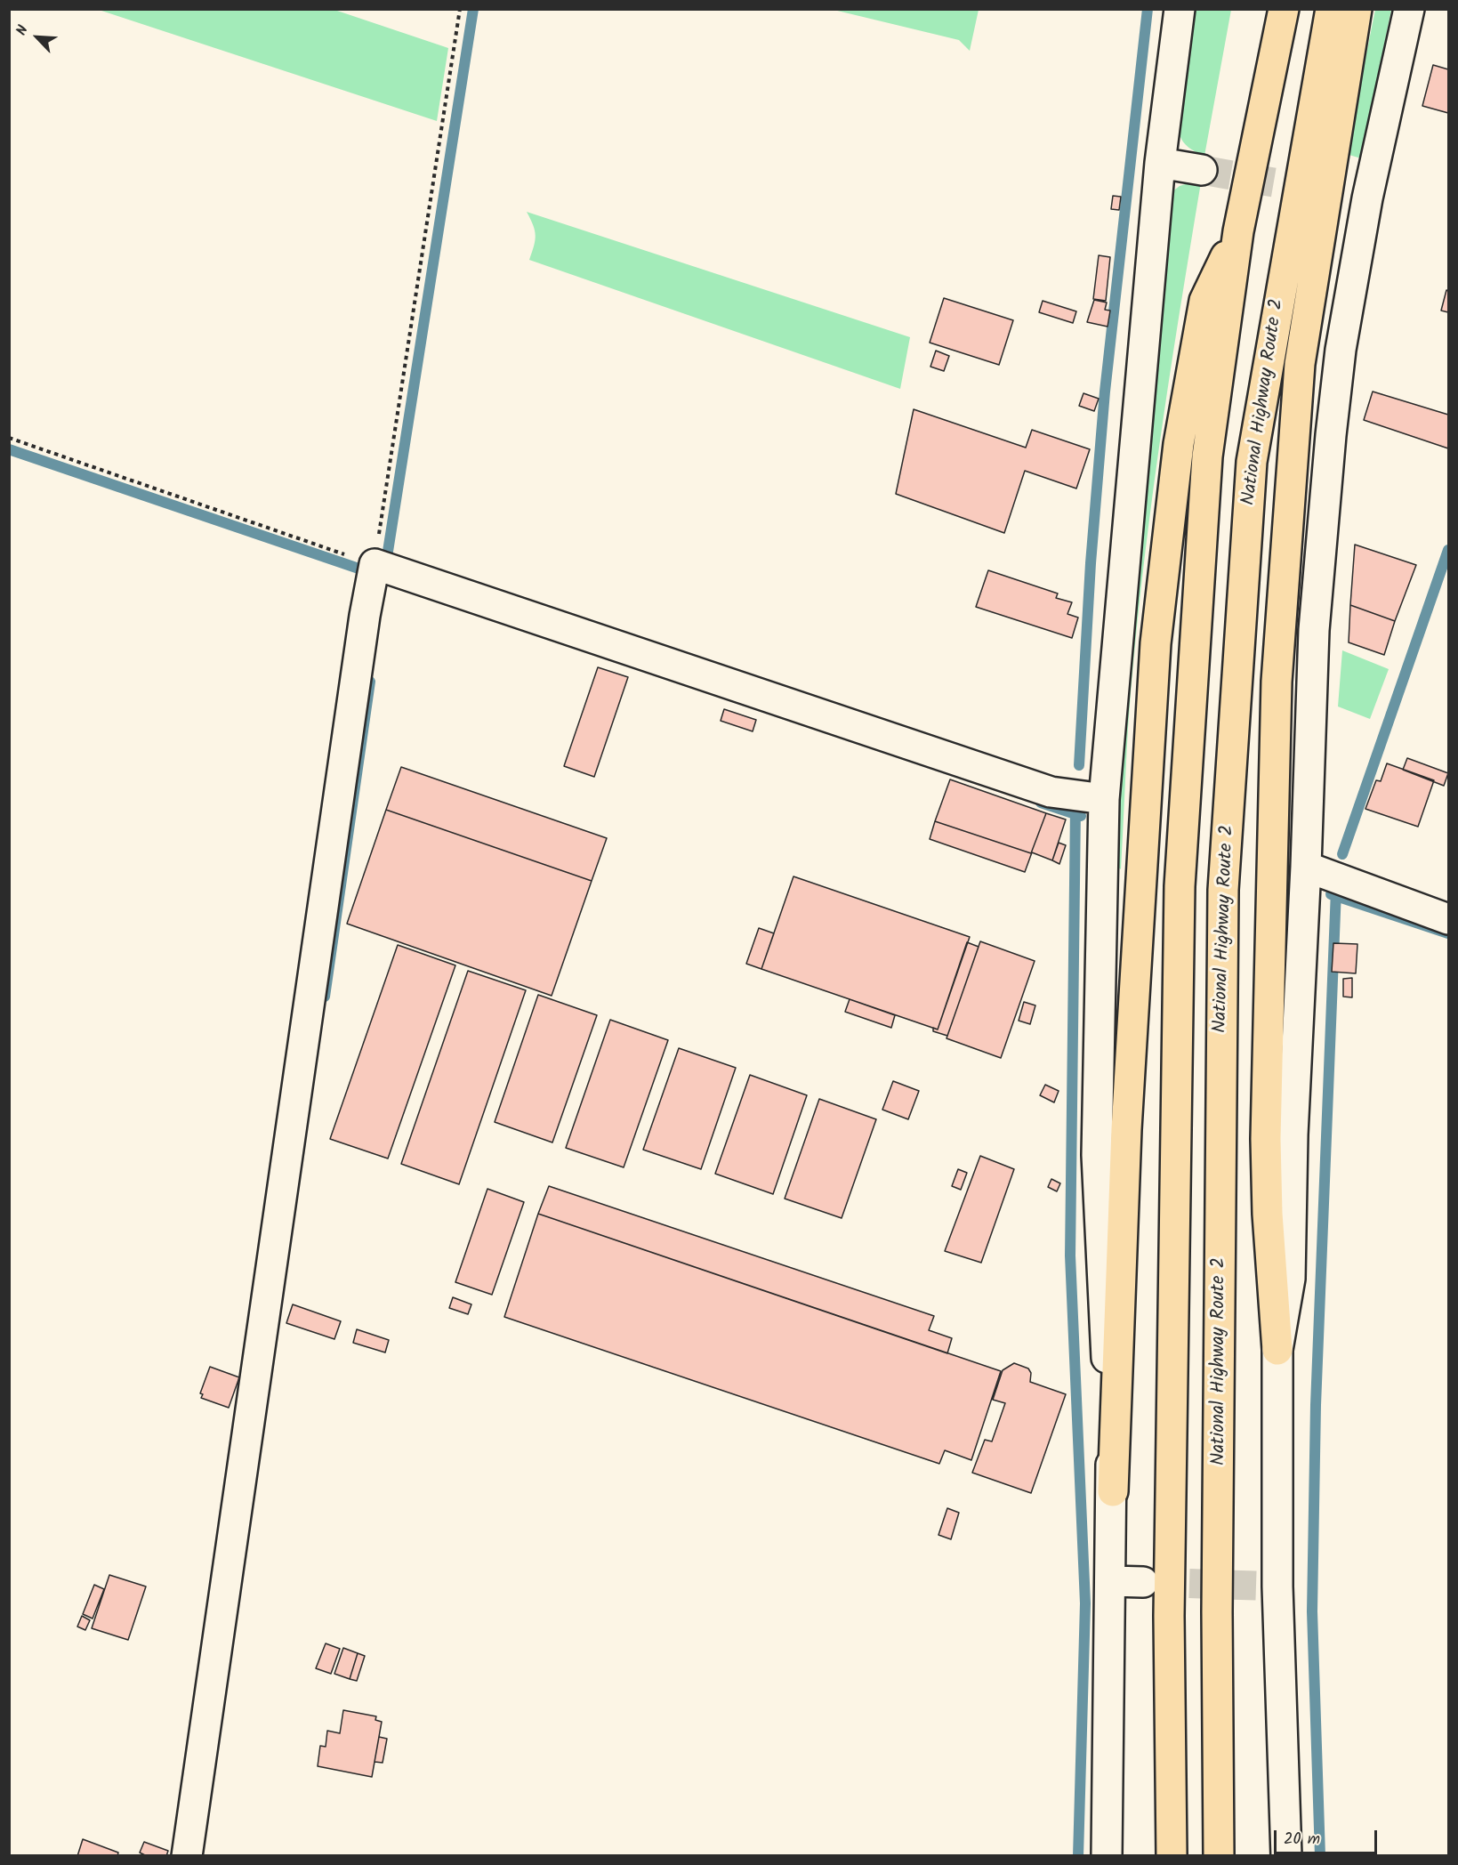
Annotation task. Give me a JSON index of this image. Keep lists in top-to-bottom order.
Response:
{
  "streets": {
    "highway": ["National Highway Route 2"]
  },
  "scale_bar": "20 m",
  "north": "top left"
}
